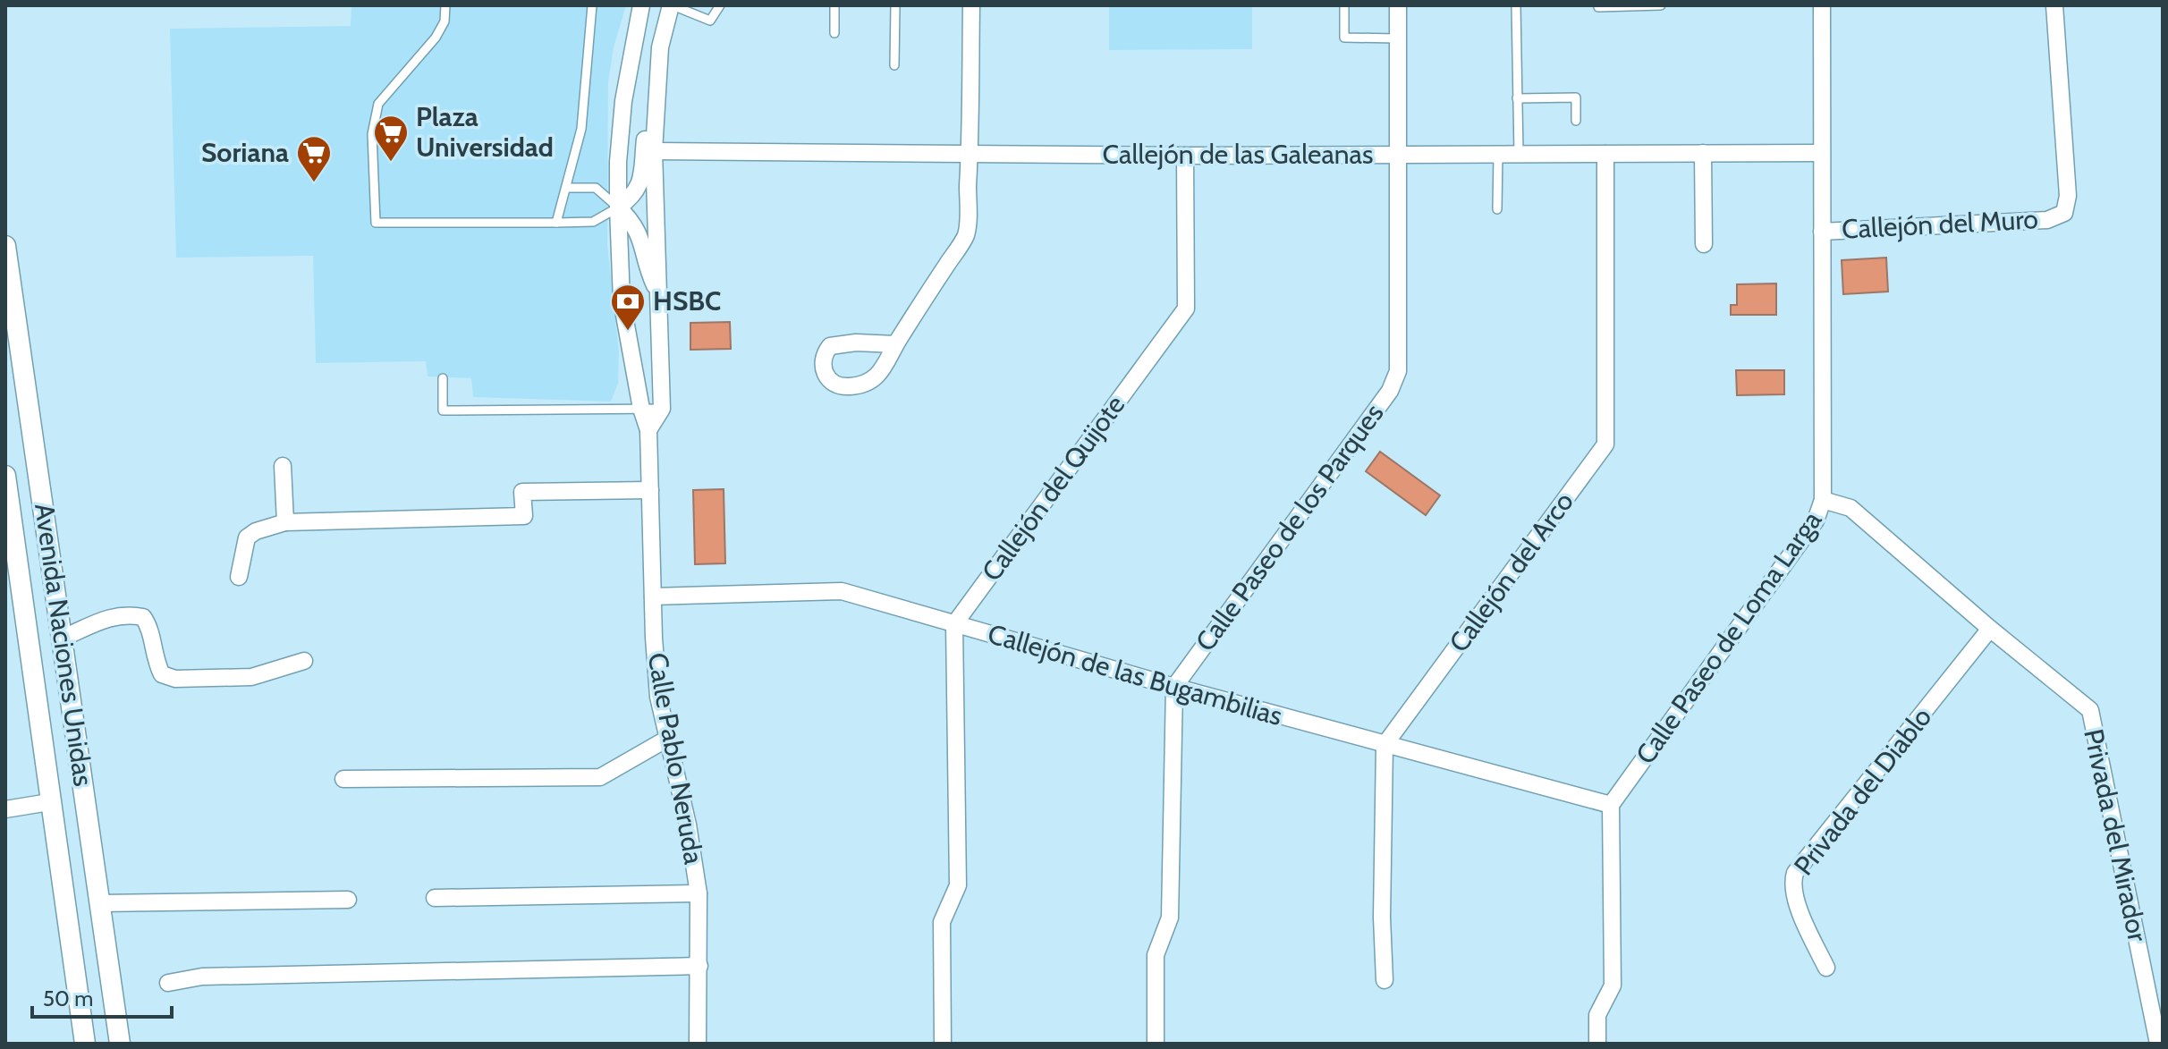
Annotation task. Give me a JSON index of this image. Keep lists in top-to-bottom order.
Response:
{
  "streets": {
    "street": [
      "Callejón de las Galeanas",
      "Callejón del Muro",
      "Callejón del Quijote",
      "Calle Paseo de los Parques",
      "Callejón del Arco",
      "Calle Paseo de Loma Larga",
      "Avenida Naciones Unidas",
      "Callejón de las Bugambilias",
      "Calle Pablo Neruda",
      "Privada del Diablo",
      "Privada del Mirador"
    ]
  },
  "crossings": [
    ["Callejón de las Galeanas", "Callejón del Quijote"],
    ["Callejón de las Galeanas", "Calle Paseo de los Parques"],
    ["Callejón de las Galeanas", "Callejón del Arco"],
    ["Callejón de las Galeanas", "Calle Paseo de Loma Larga"],
    ["Callejón del Muro", "Calle Paseo de Loma Larga"],
    ["Callejón del Quijote", "Callejón de las Bugambilias"],
    ["Calle Paseo de los Parques", "Callejón de las Bugambilias"],
    ["Callejón del Arco", "Callejón de las Bugambilias"],
    ["Calle Paseo de Loma Larga", "Callejón de las Bugambilias"],
    ["Calle Paseo de Loma Larga", "Privada del Mirador"],
    ["Callejón de las Bugambilias", "Calle Pablo Neruda"],
    ["Privada del Diablo", "Privada del Mirador"]
  ],
  "places": {
    "supermarket": ["Plaza Universidad", "Soriana"],
    "bank": ["HSBC"]
  },
  "scale_bar": "50 m"
}
